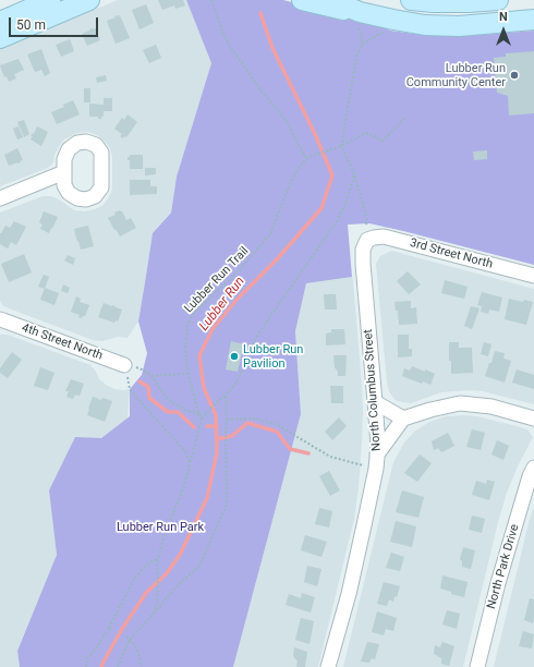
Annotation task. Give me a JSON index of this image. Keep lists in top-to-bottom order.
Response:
{
  "streets": {
    "street": [
      "3rd Street North",
      "4th Street North",
      "North Columbus Street",
      "North Park Drive"
    ],
    "path": ["Lubber Run Trail"]
  },
  "crossings": [
    ["3rd Street North", "North Columbus Street"]
  ],
  "water": ["Lubber Run"],
  "parks": ["Lubber Run Park"],
  "places": ["Lubber Run Community Center", "Lubber Run Pavilion"],
  "scale_bar": "50 m",
  "north": "top"
}
